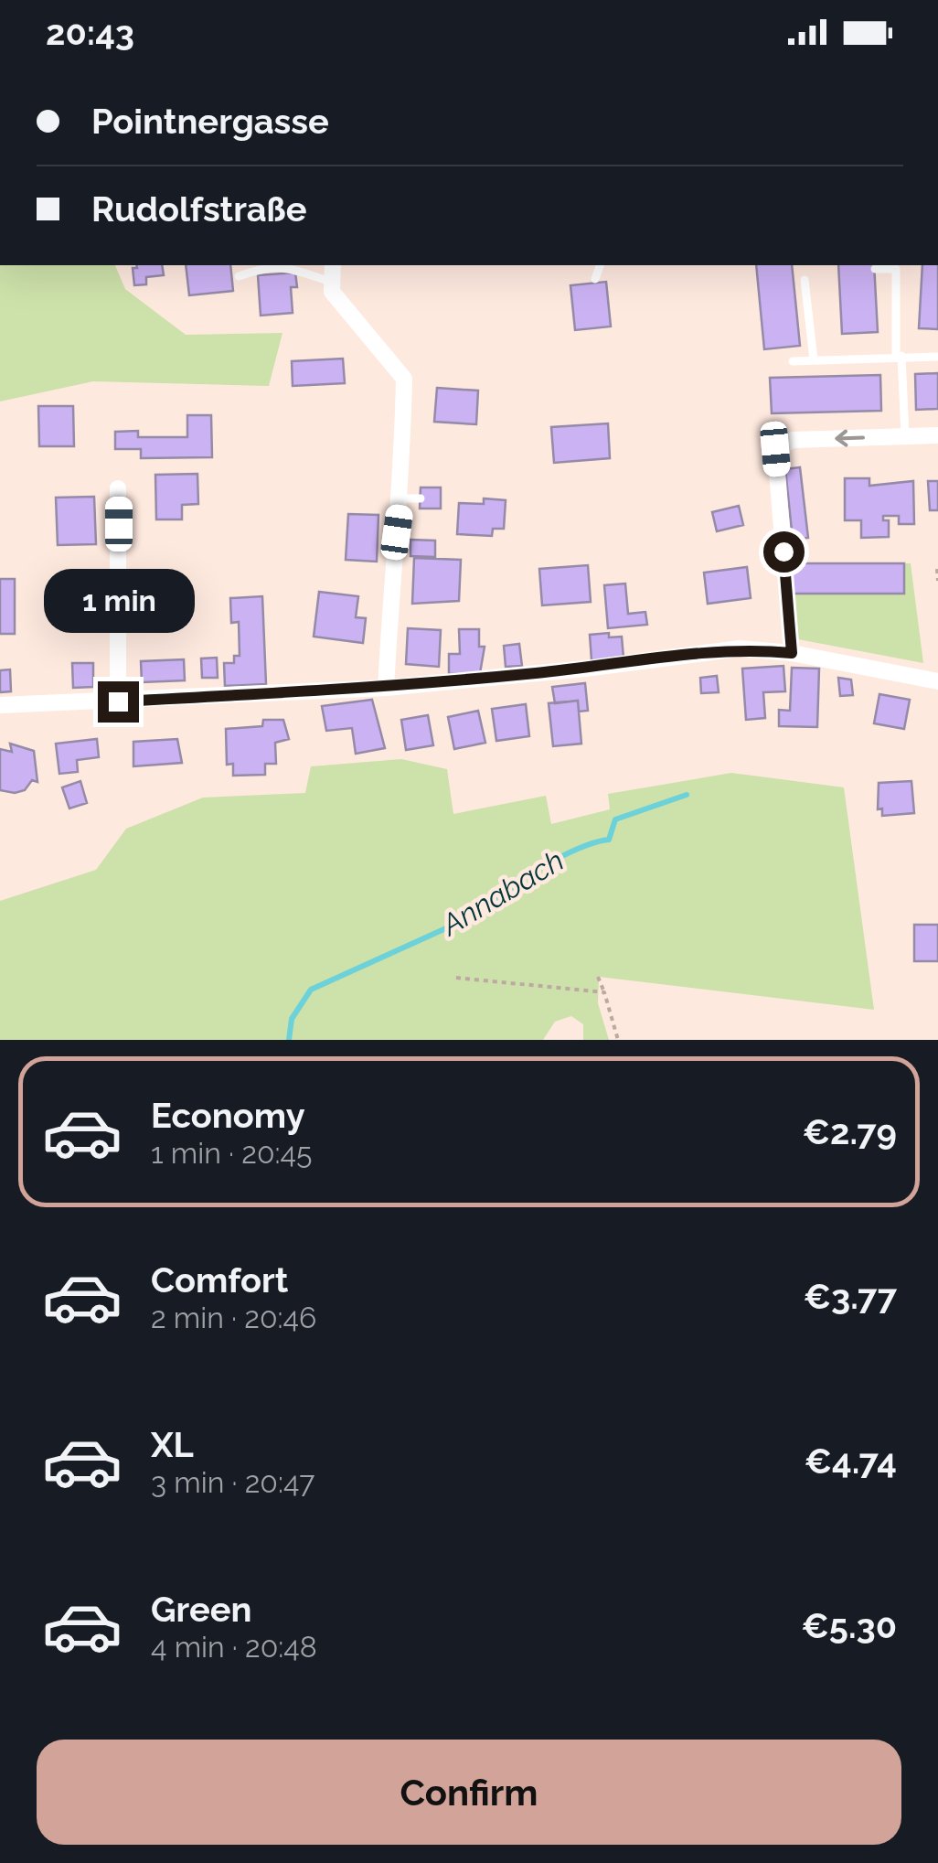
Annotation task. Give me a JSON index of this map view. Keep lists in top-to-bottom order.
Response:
{
  "water": ["Annabach"],
  "page": {
    "status": "20:43",
    "banner": ["Pointnergasse", "Rudolfstraße"],
    "bubble": "1 min",
    "list": [
      {
        "name": "Economy",
        "note": "1 min · 20:45",
        "value": "€2.79"
      },
      {
        "name": "Comfort",
        "note": "2 min · 20:46",
        "value": "€3.77"
      },
      {
        "name": "XL",
        "note": "3 min · 20:47",
        "value": "€4.74"
      },
      {
        "name": "Green",
        "note": "4 min · 20:48",
        "value": "€5.30"
      }
    ],
    "buttons": "Confirm"
  }
}
